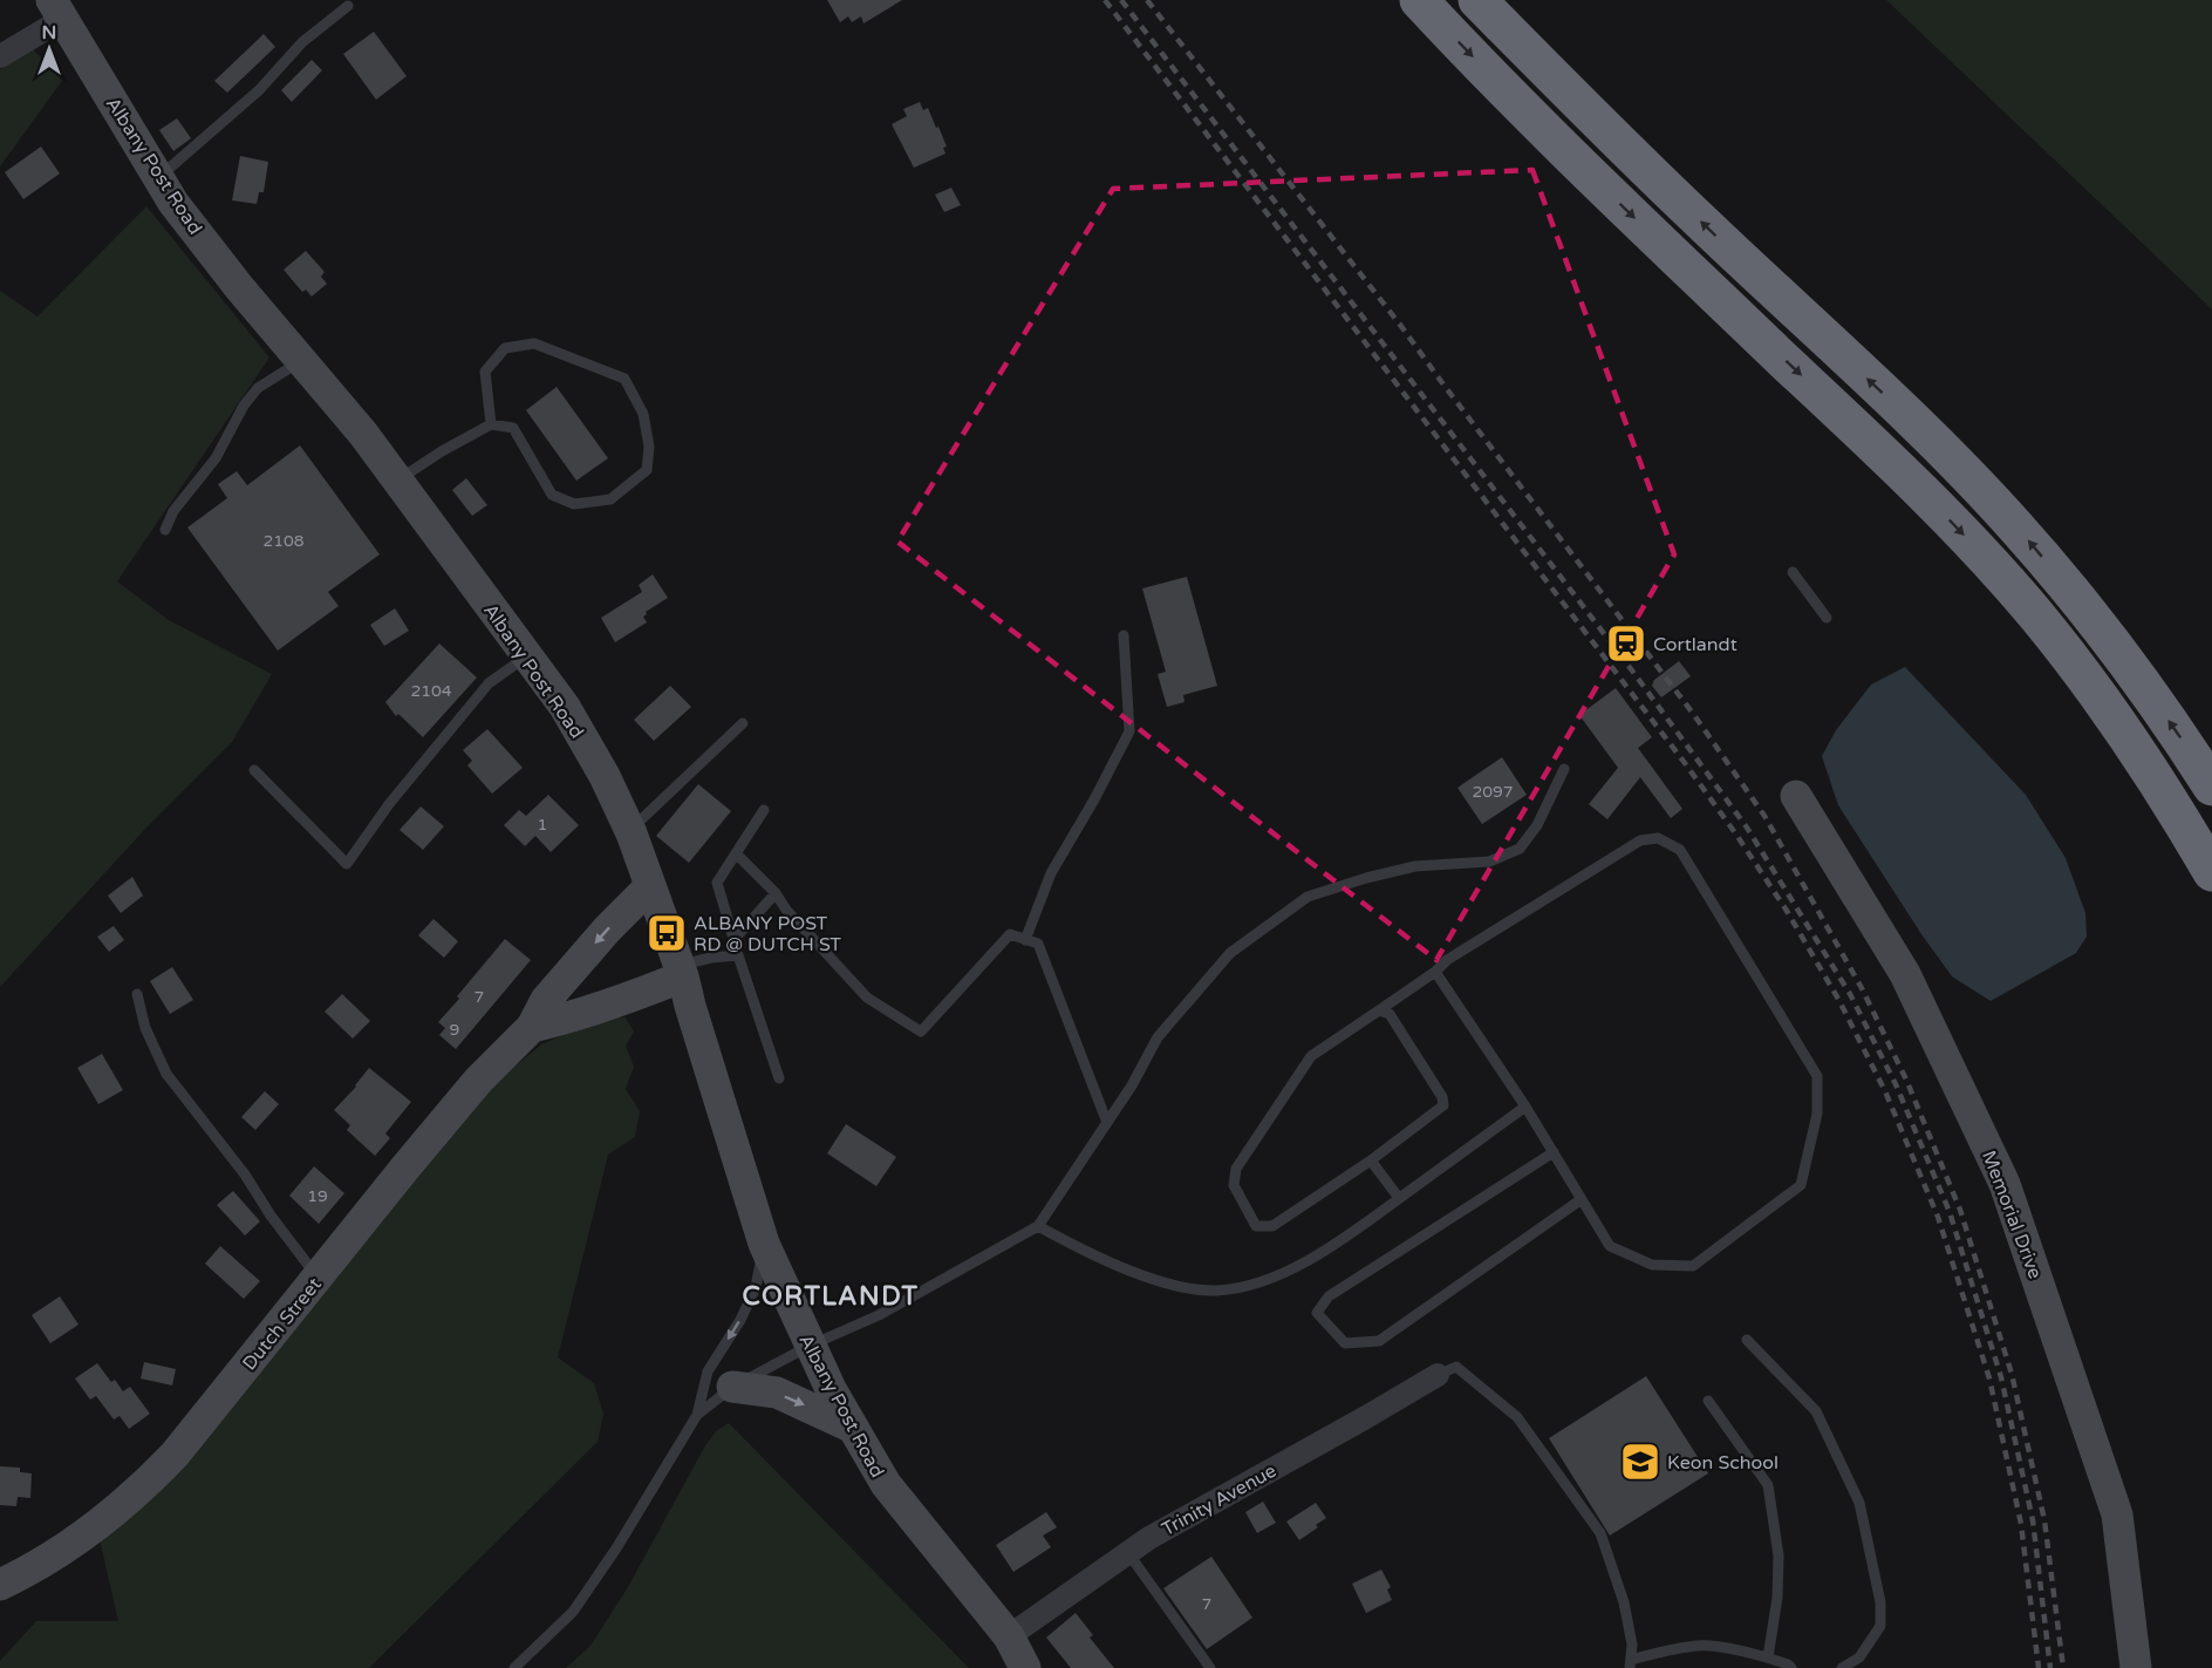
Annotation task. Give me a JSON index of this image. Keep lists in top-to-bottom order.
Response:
{
  "streets": {
    "main road": ["Albany Post Road", "Memorial Drive", "Dutch Street"],
    "street": ["Trinity Avenue"]
  },
  "crossings": [
    ["Albany Post Road", "Dutch Street"],
    ["Albany Post Road", "Trinity Avenue"]
  ],
  "districts": ["CORTLANDT"],
  "places": {
    "station": ["Cortlandt"],
    "bus stop": ["ALBANY POST RD @ DUTCH ST"],
    "school or university": ["Keon School"]
  },
  "house_numbers": [
    "2108",
    "2104",
    "2097",
    "1",
    "7",
    "9",
    "19",
    "7"
  ],
  "north": "top"
}
